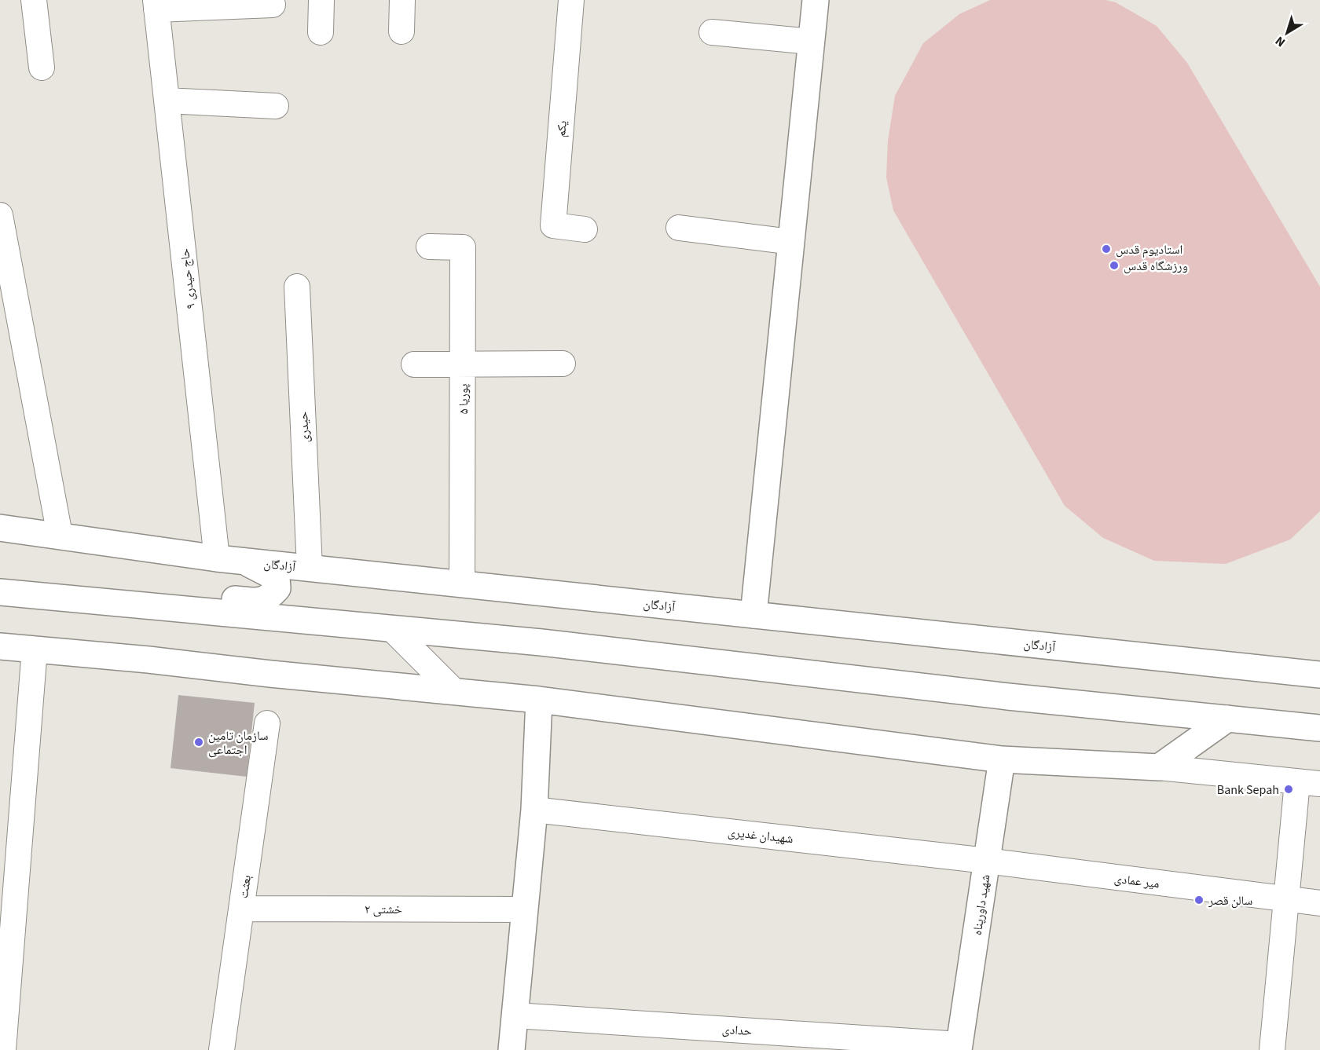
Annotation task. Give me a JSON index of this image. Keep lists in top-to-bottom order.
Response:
{
  "streets": {
    "main road": ["آزادگان", "شهید داورپناه"],
    "street": [
      "یکم",
      "حاج حیدری ۹",
      "پوریا ۵",
      "حیدری",
      "شهیدان غدیری",
      "میر عمادی",
      "بعثت",
      "خشتی ۲",
      "حدادی"
    ]
  },
  "crossings": [
    ["حاج حیدری ۹", "آزادگان"],
    ["پوریا ۵", "آزادگان"],
    ["حیدری", "آزادگان"],
    ["شهیدان غدیری", "میر عمادی"],
    ["شهیدان غدیری", "شهید داورپناه"],
    ["میر عمادی", "شهید داورپناه"],
    ["بعثت", "خشتی ۲"],
    ["شهید داورپناه", "حدادی"]
  ],
  "places": [
    "استادیوم قدس",
    "ورزشگاه قدس",
    "سازمان تامین اجتماعی",
    "Bank Sepah",
    "سالن قصر"
  ],
  "north": "bottom left"
}
